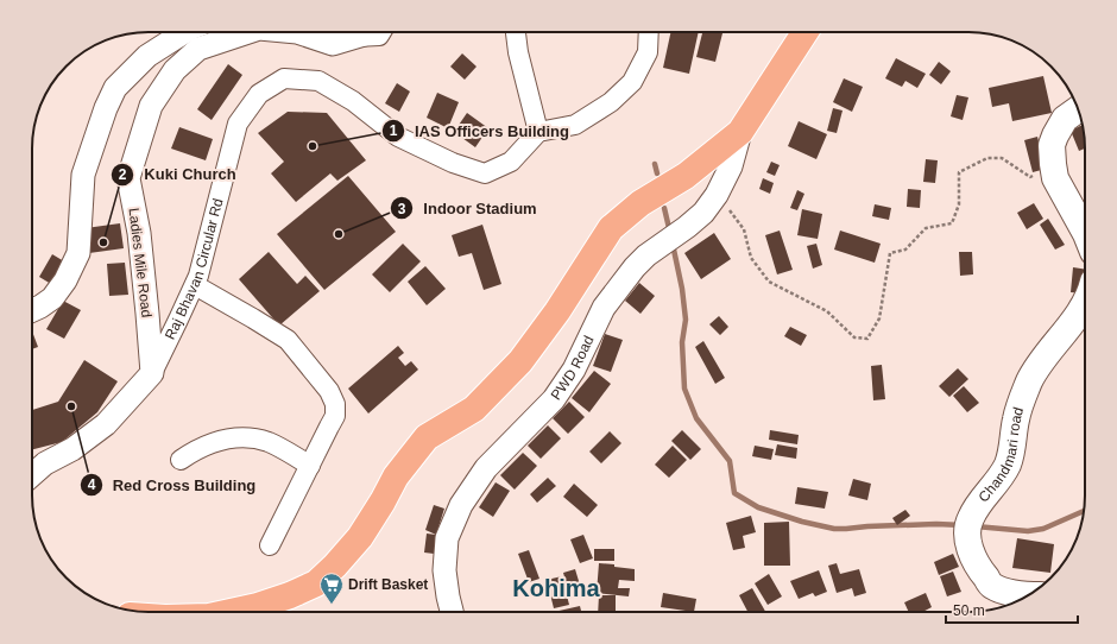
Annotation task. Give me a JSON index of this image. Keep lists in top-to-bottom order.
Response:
{
  "streets": {
    "main road": ["Chandmari road"],
    "street": ["Ladies Mile Road", "Raj Bhavan Circular Rd", "PWD Road"]
  },
  "crossings": [
    ["Ladies Mile Road", "Raj Bhavan Circular Rd"]
  ],
  "districts": ["Kohima"],
  "places": {
    "other": [
      "IAS Officers Building",
      "Indoor Stadium",
      "Kuki Church",
      "Red Cross Building"
    ],
    "supermarket": ["Drift Basket"]
  },
  "scale_bar": "50 m"
}
